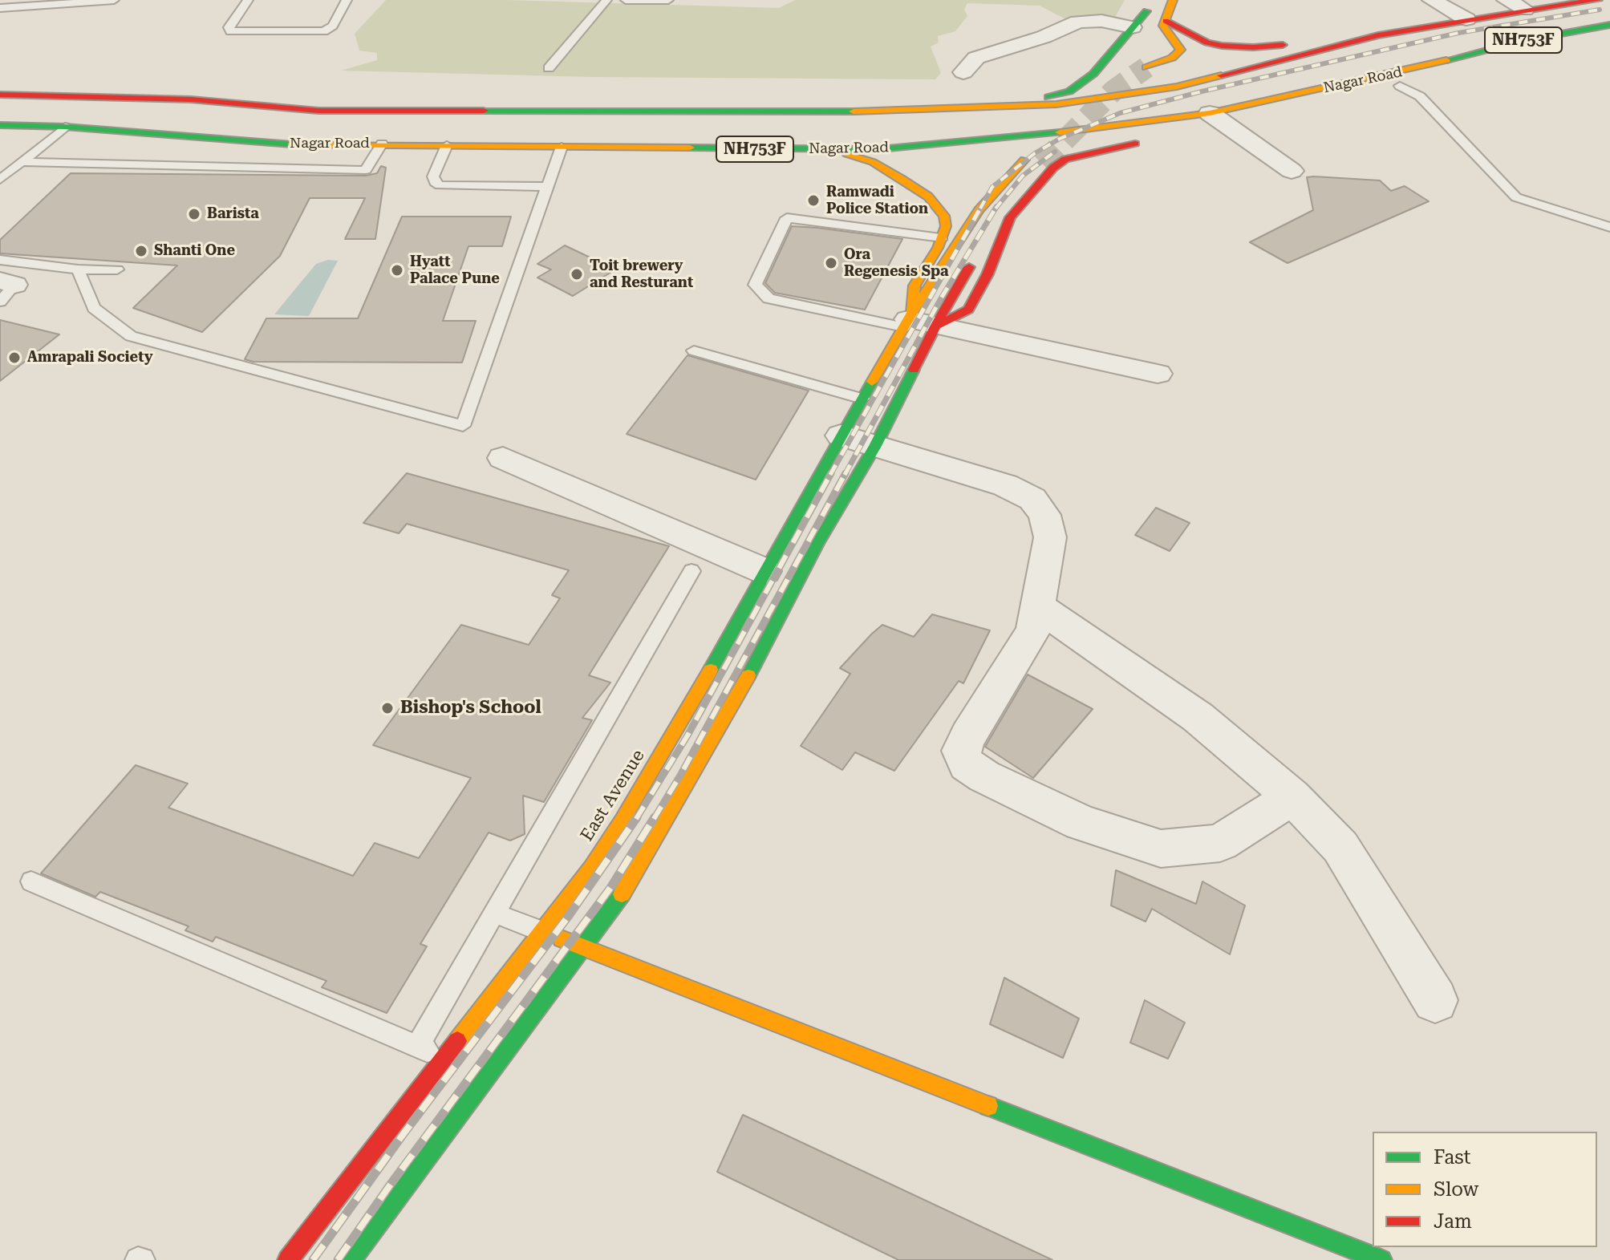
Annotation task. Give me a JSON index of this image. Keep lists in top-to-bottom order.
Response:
{
  "streets": {
    "main road": ["NH753F", "Nagar Road", "East Avenue"]
  },
  "places": [
    "Ramwadi Police Station",
    "Barista",
    "Shanti One",
    "Ora Regenesis Spa",
    "Hyatt Palace Pune",
    "Toit brewery and Resturant",
    "Amrapali Society",
    "Bishop's School"
  ],
  "legend": ["Fast", "Slow", "Jam"]
}
